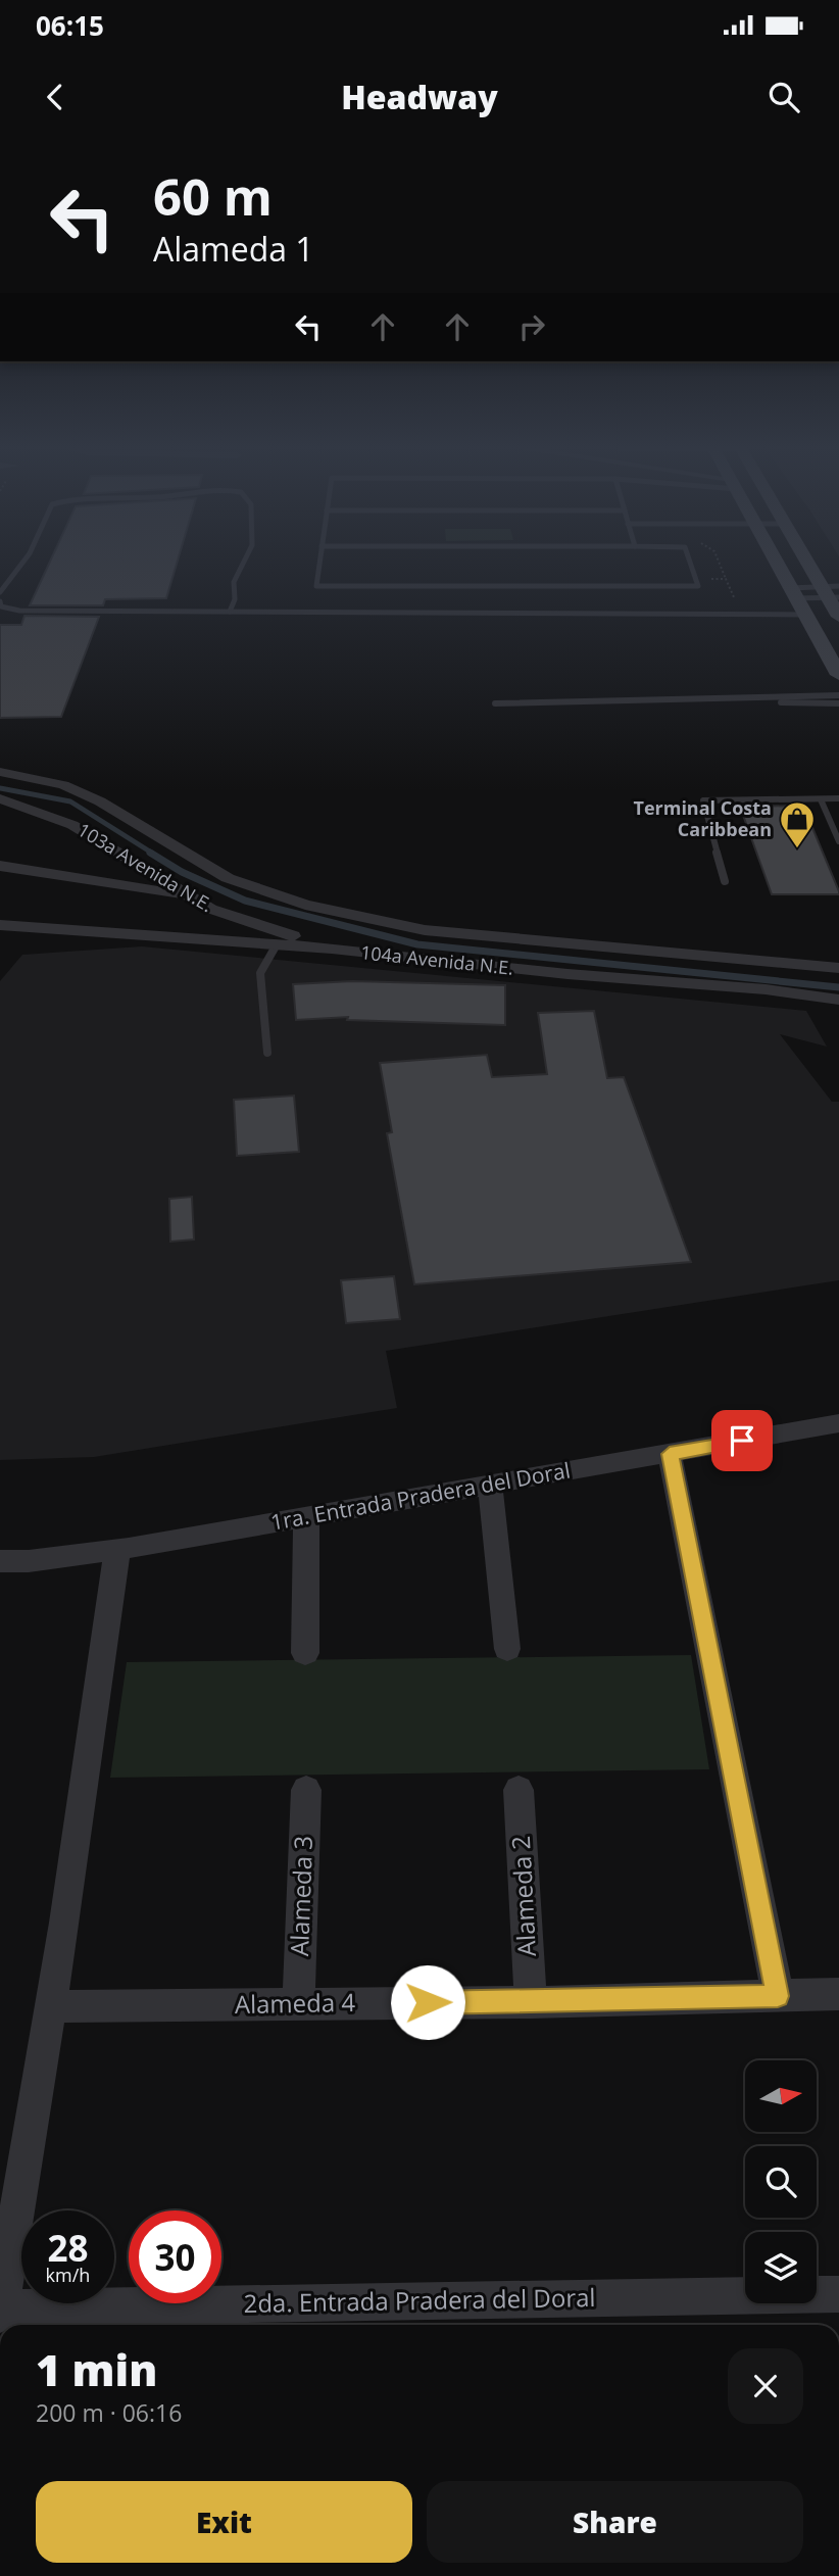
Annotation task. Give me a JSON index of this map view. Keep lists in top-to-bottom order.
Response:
{
  "streets": {
    "street": [
      "103a Avenida N.E.",
      "104a Avenida N.E.",
      "1ra. Entrada Pradera del Doral",
      "Alameda 3",
      "Alameda 2",
      "Alameda 4",
      "2da. Entrada Pradera del Doral"
    ]
  },
  "crossings": [
    ["103a Avenida N.E.", "104a Avenida N.E."],
    ["Alameda 3", "Alameda 4"],
    ["Alameda 2", "Alameda 4"]
  ],
  "places": {
    "shop": ["Terminal Costa Caribbean"]
  },
  "north": "right",
  "page": {
    "status": "06:15",
    "header": "Headway",
    "turn": ["60 m", "Alameda 1"],
    "speed": "28 km/h",
    "limit": "30",
    "heading": ["1 min", "200 m · 06:16"],
    "buttons": ["Exit", "Share"]
  }
}
